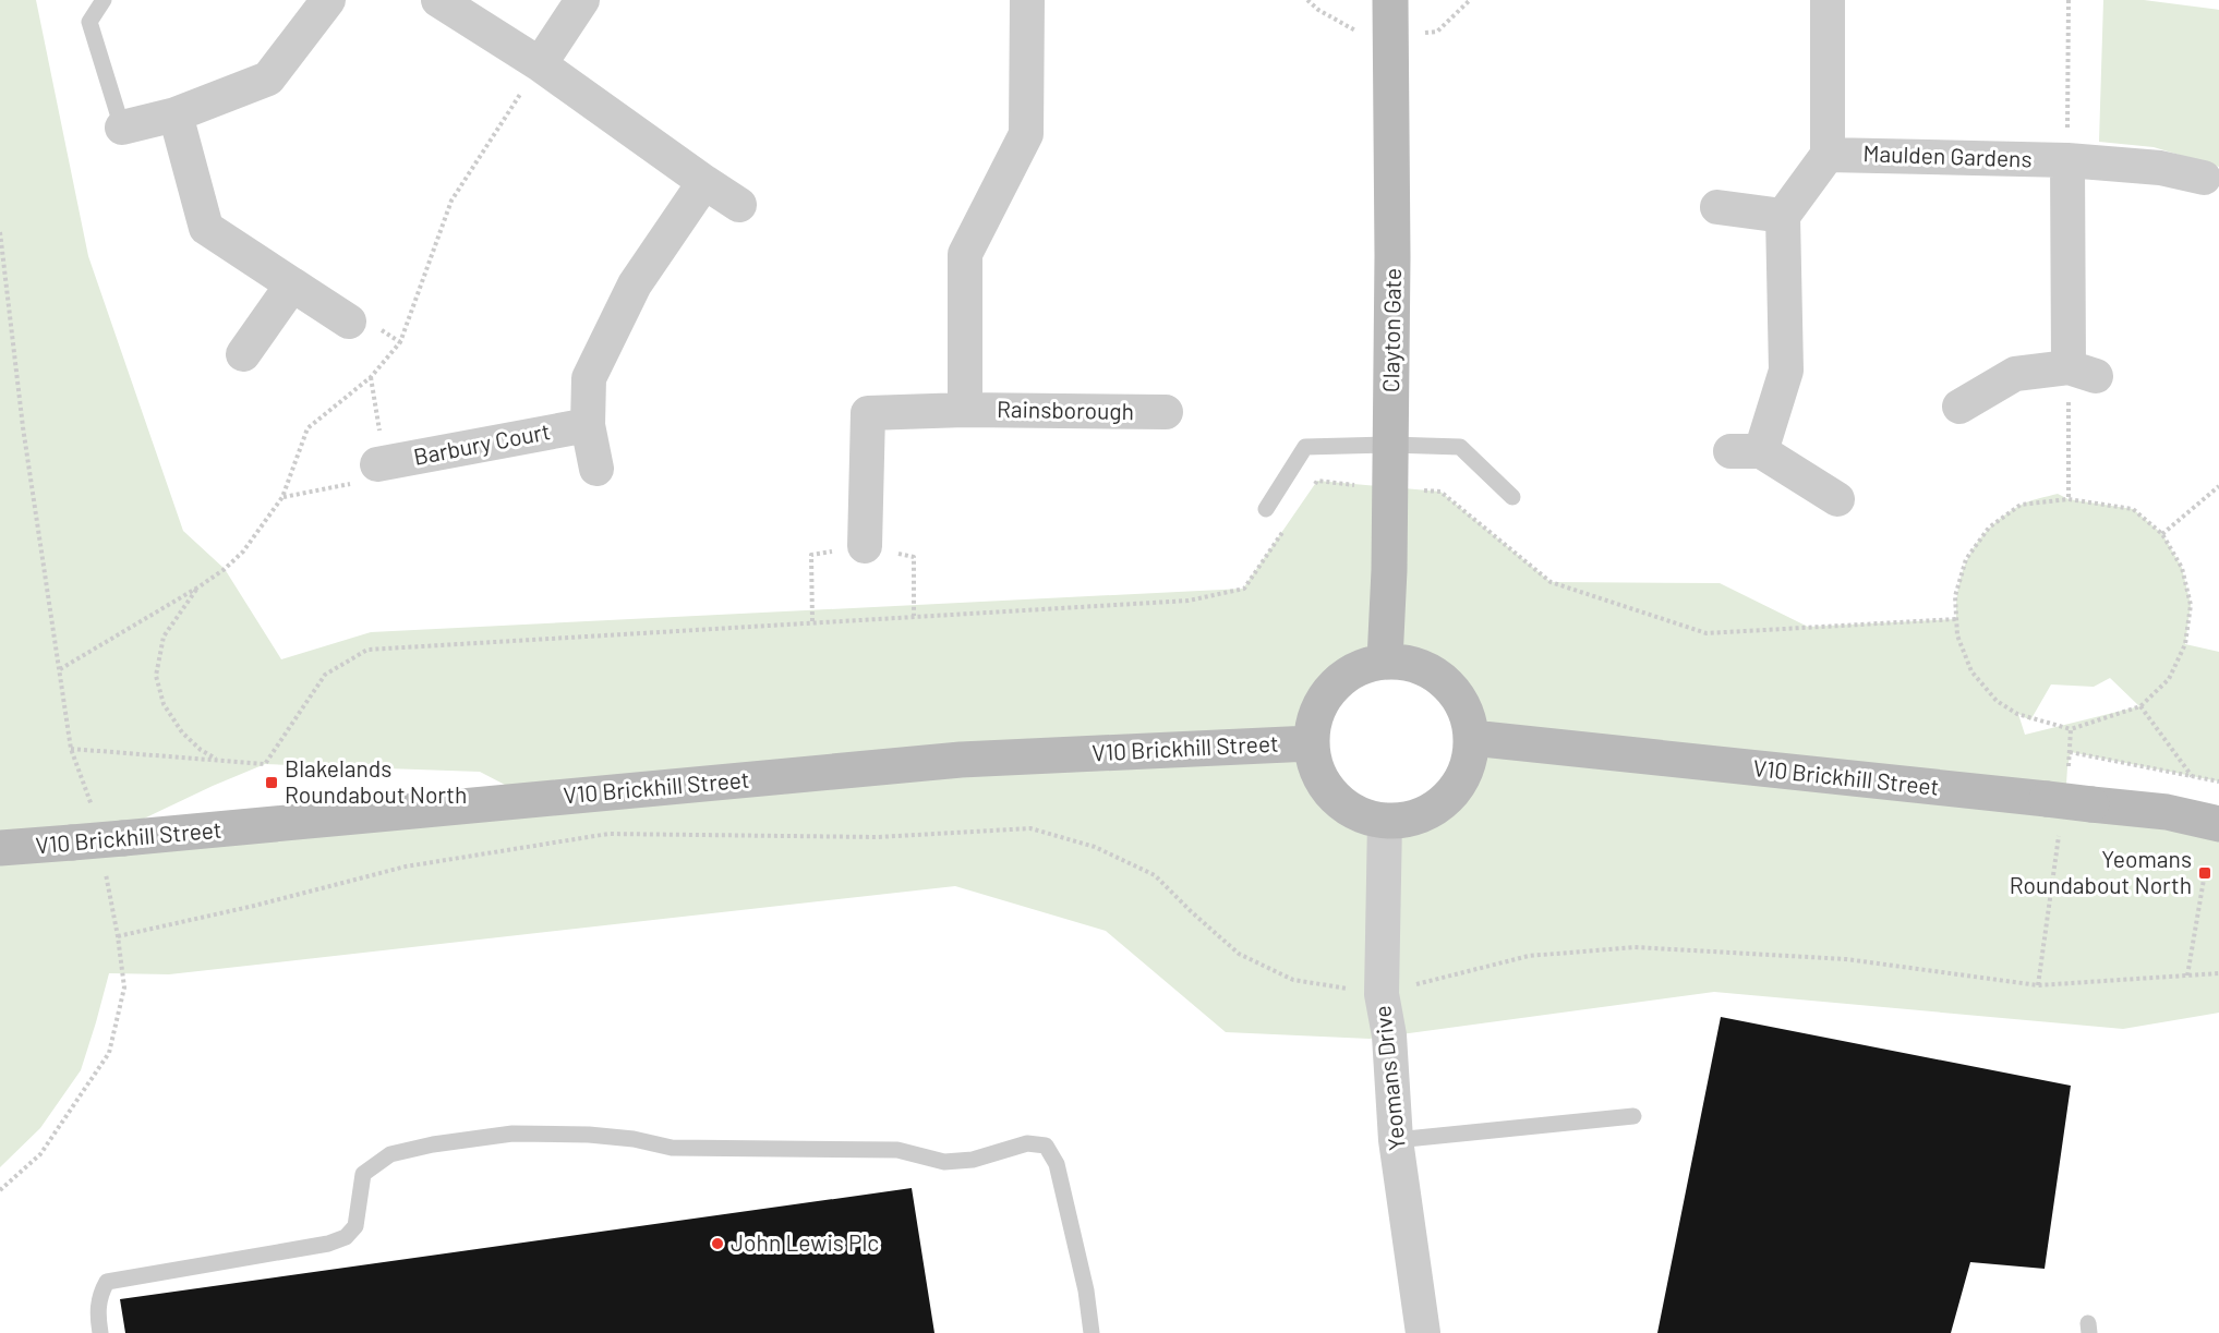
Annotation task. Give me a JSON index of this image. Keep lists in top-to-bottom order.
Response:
{
  "streets": {
    "street": [
      "Maulden Gardens",
      "Clayton Gate",
      "Rainsborough",
      "Barbury Court",
      "V10 Brickhill Street",
      "Yeomans Drive"
    ]
  },
  "crossings": [
    ["Clayton Gate", "V10 Brickhill Street"],
    ["Clayton Gate", "Yeomans Drive"],
    ["V10 Brickhill Street", "Yeomans Drive"]
  ],
  "places": {
    "transit": ["Blakelands Roundabout North", "Yeomans Roundabout North"],
    "other": ["John Lewis Plc"]
  }
}
